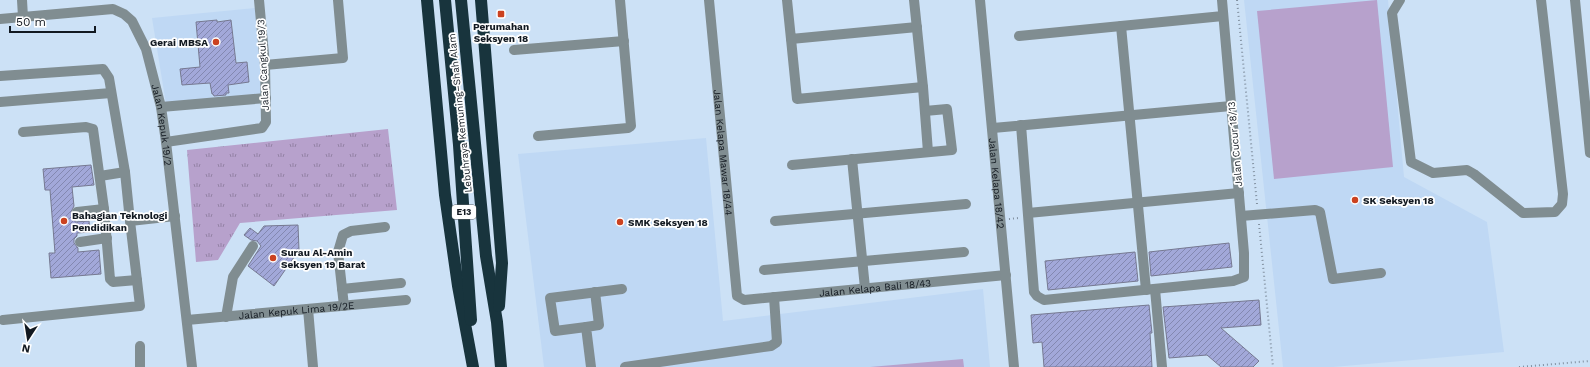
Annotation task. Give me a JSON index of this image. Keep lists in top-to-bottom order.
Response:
{
  "streets": {
    "highway": ["Lebuhraya Kemuning–Shah Alam", "E13"],
    "street": [
      "Jalan Cangkul 19/3",
      "Jalan Kepuk 19/2",
      "Jalan Cucur 18/13",
      "Jalan Kelapa Mawar 18/44",
      "Jalan Kelapa 18/42",
      "Jalan Kelapa Bali 18/43",
      "Jalan Kepuk Lima 19/2E"
    ]
  },
  "crossings": [
    ["Jalan Cangkul 19/3", "Jalan Kepuk 19/2"],
    ["Jalan Kepuk 19/2", "Jalan Kepuk Lima 19/2E"],
    ["Jalan Kelapa Mawar 18/44", "Jalan Kelapa Bali 18/43"],
    ["Jalan Kelapa 18/42", "Jalan Kelapa Bali 18/43"]
  ],
  "places": {
    "transit": ["Perumahan Seksyen 18"],
    "other": [
      "Gerai MBSA",
      "SK Seksyen 18",
      "Bahagian Teknologi Pendidikan",
      "SMK Seksyen 18",
      "Surau Al-Amin Seksyen 19 Barat"
    ]
  },
  "scale_bar": "50 m",
  "north": "bottom"
}
